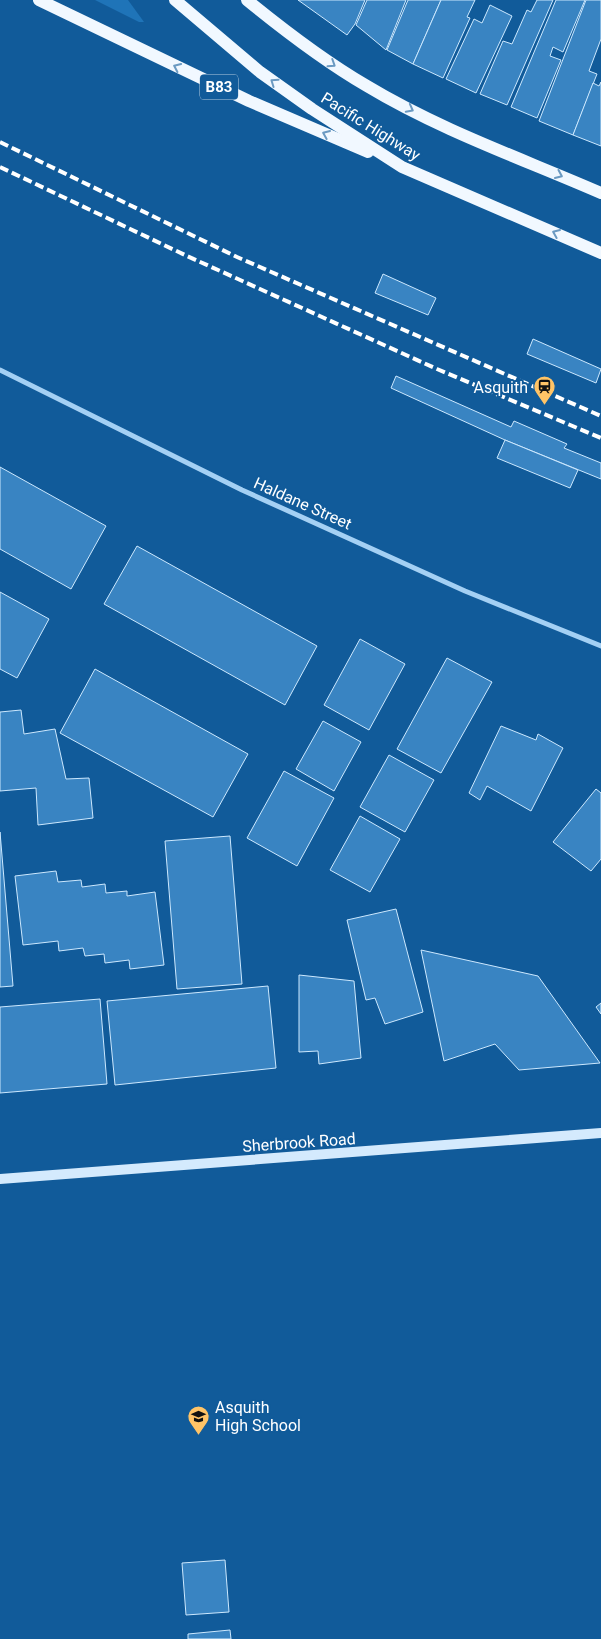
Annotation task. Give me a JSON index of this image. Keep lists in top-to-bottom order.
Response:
{
  "streets": {
    "main road": ["B83", "Pacific Highway", "Sherbrook Road"],
    "street": ["Haldane Street"]
  },
  "crossings": [
    ["B83", "Pacific Highway"]
  ],
  "places": {
    "station": ["Asquith"],
    "school or university": ["Asquith High School"]
  }
}
